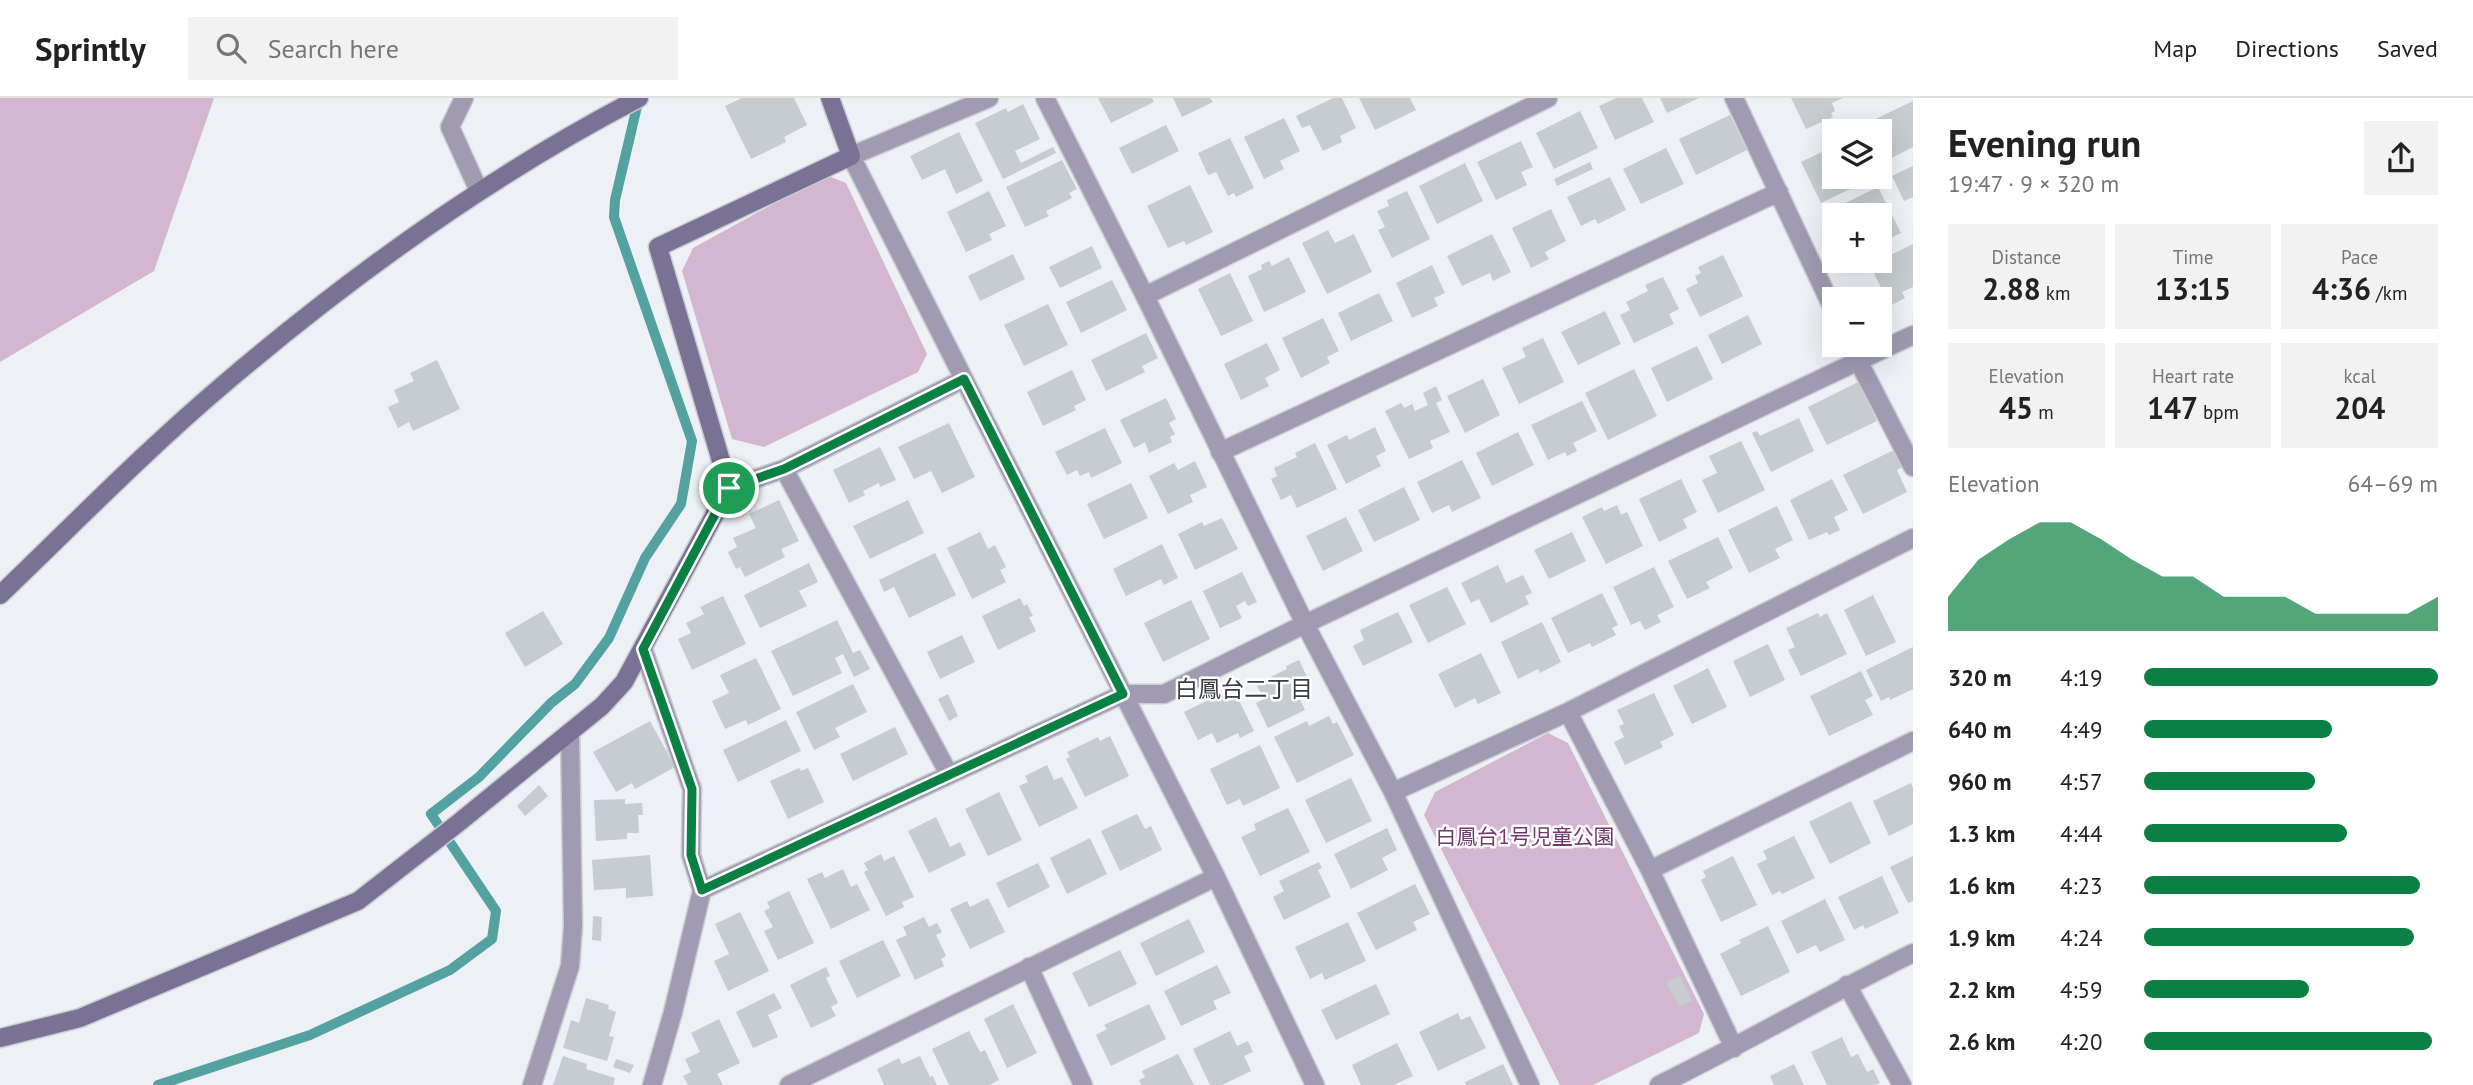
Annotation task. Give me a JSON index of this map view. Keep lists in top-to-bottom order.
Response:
{
  "districts": ["白鳳台二丁目"],
  "parks": ["白鳳台1号児童公園"],
  "page": {
    "header": "Sprintly",
    "search": "Search here",
    "nav": ["Map", "Directions", "Saved"],
    "heading": ["Evening run", "19:47 · 9 × 320 m"],
    "map_buttons": ["+", "−"],
    "stats": [
      ["Distance", "2.88 km"],
      ["Time", "13:15"],
      ["Pace", "4:36 /km"],
      ["Elevation", "45 m"],
      ["Heart rate", "147 bpm"],
      ["kcal", "204"]
    ],
    "chart": ["Elevation", "64–69 m"],
    "list": [
      {
        "name": "320 m",
        "note": "4:19"
      },
      {
        "name": "640 m",
        "note": "4:49"
      },
      {
        "name": "960 m",
        "note": "4:57"
      },
      {
        "name": "1.3 km",
        "note": "4:44"
      },
      {
        "name": "1.6 km",
        "note": "4:23"
      },
      {
        "name": "1.9 km",
        "note": "4:24"
      },
      {
        "name": "2.2 km",
        "note": "4:59"
      },
      {
        "name": "2.6 km",
        "note": "4:20"
      }
    ]
  }
}
